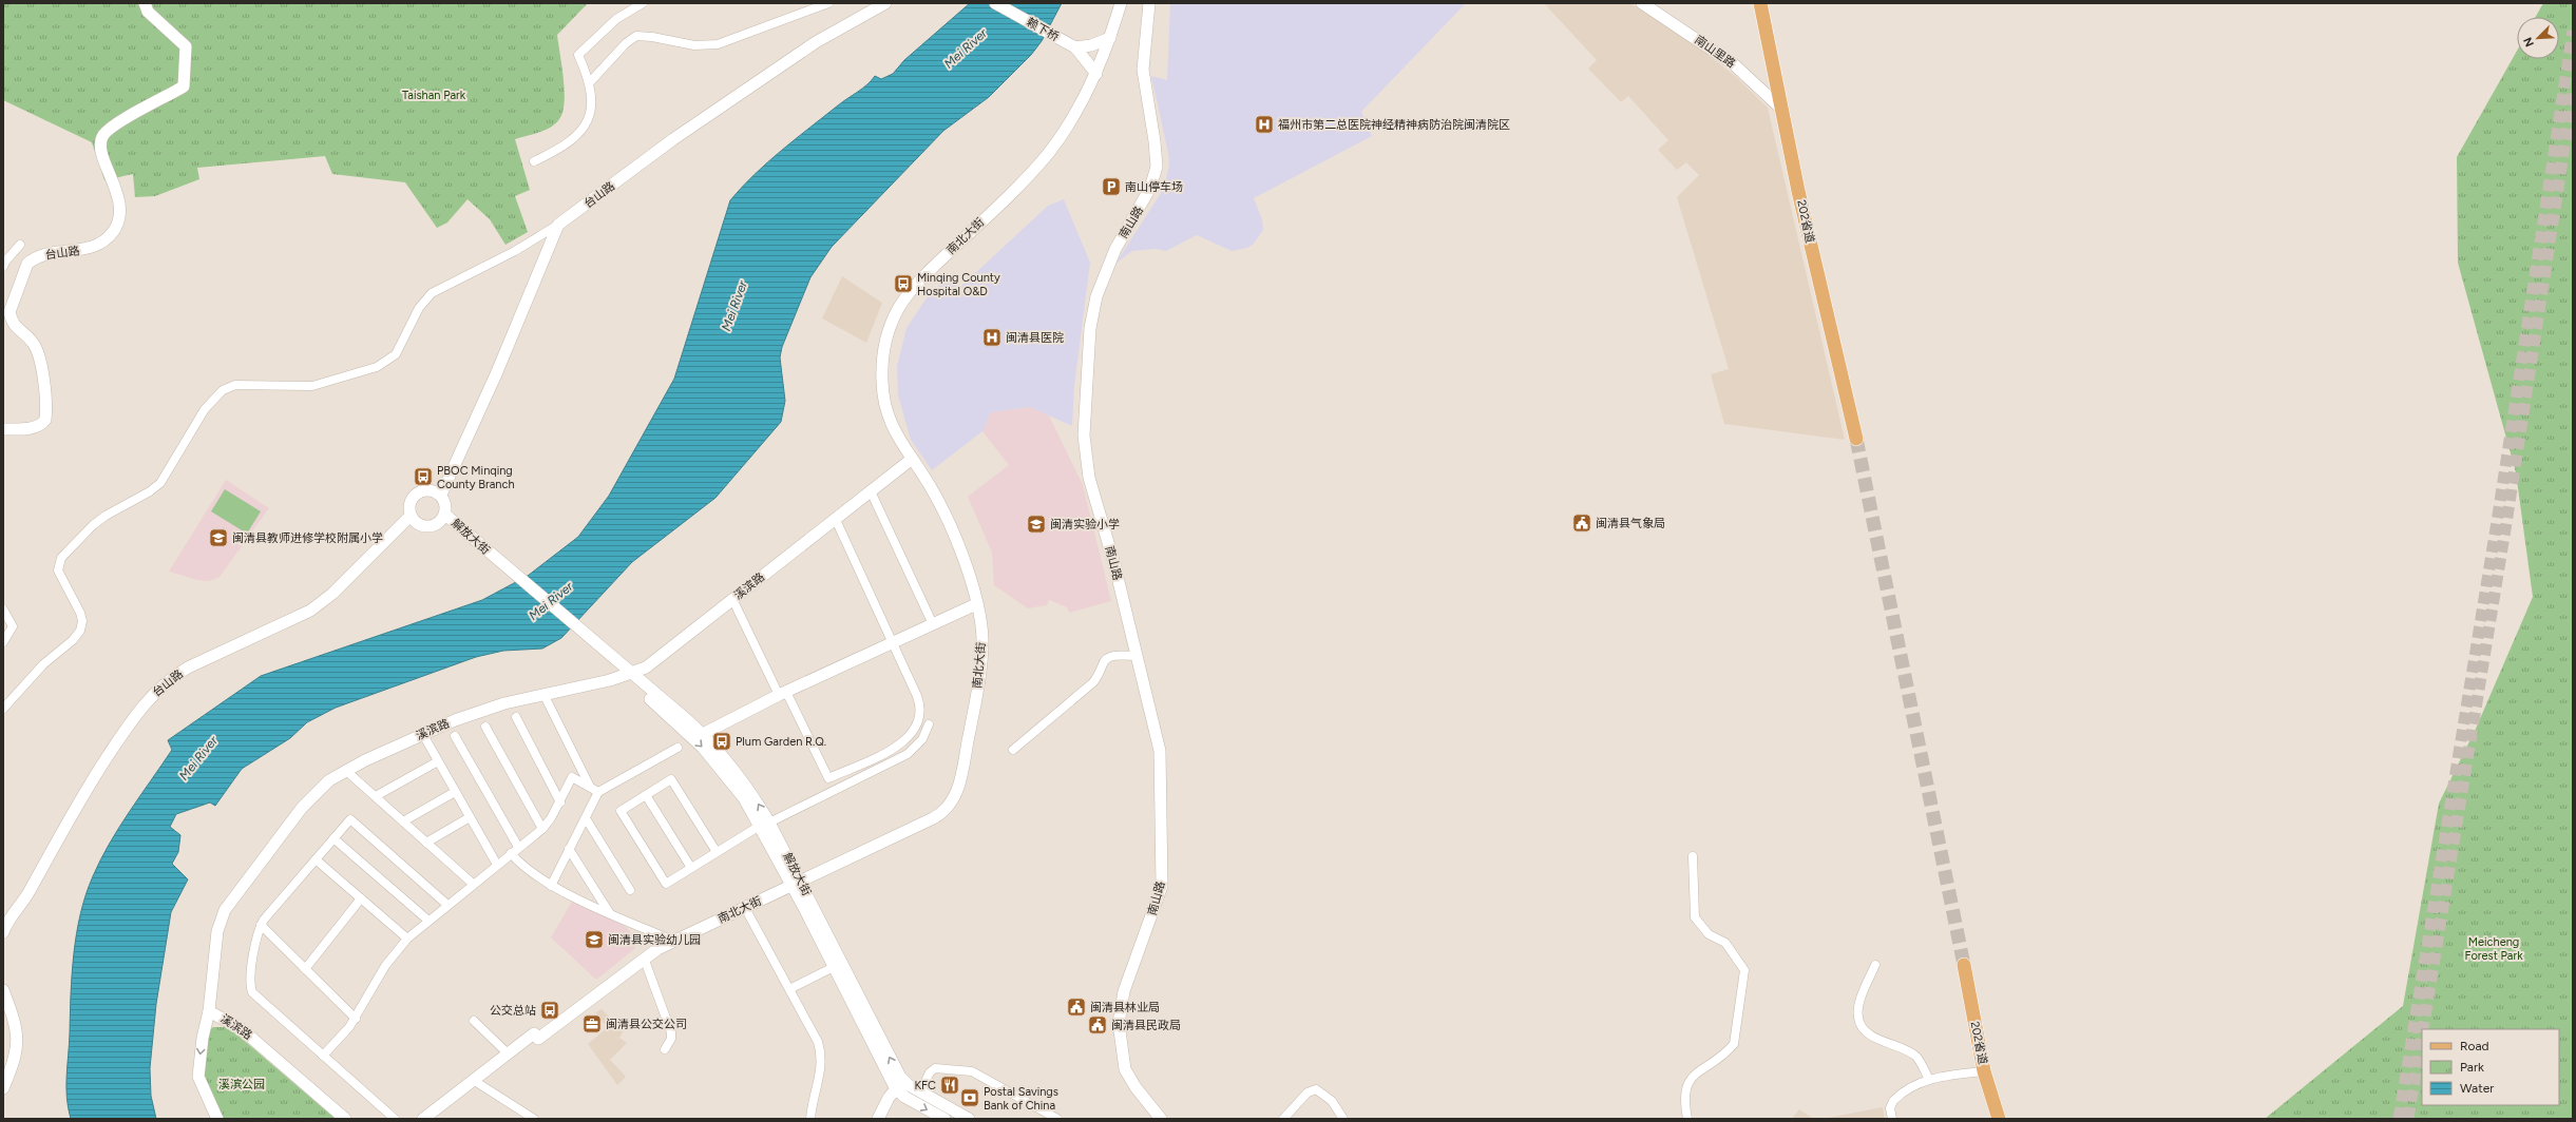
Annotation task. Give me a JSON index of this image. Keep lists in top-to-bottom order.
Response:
{
  "streets": {
    "main road": ["202省道"],
    "street": [
      "赖下桥",
      "南山里路",
      "台山路",
      "南山路",
      "南北大街",
      "解放大街",
      "溪滨路"
    ]
  },
  "crossings": [
    ["南山里路", "202省道"],
    ["台山路", "解放大街"],
    ["南北大街", "解放大街"],
    ["南北大街", "溪滨路"],
    ["解放大街", "溪滨路"]
  ],
  "water": ["Mei River"],
  "parks": ["Taishan Park", "Meicheng Forest Park", "溪滨公园"],
  "places": {
    "hospital": ["福州市第二总医院神经精神病防治院闽清院区", "闽清县医院"],
    "parking": ["南山停车场"],
    "bus stop": [
      "Minqing County Hospital O&D",
      "PBOC Minqing County Branch",
      "Plum Garden R.Q.",
      "公交总站"
    ],
    "public building": ["闽清县气象局", "闽清县林业局", "闽清县民政局"],
    "school or university": ["闽清实验小学", "闽清县教师进修学校附属小学", "闽清县实验幼儿园"],
    "office": ["闽清县公交公司"],
    "restaurant": ["KFC"],
    "bank": ["Postal Savings Bank of China"]
  },
  "legend": ["Road", "Park", "Water"],
  "north": "bottom left"
}
